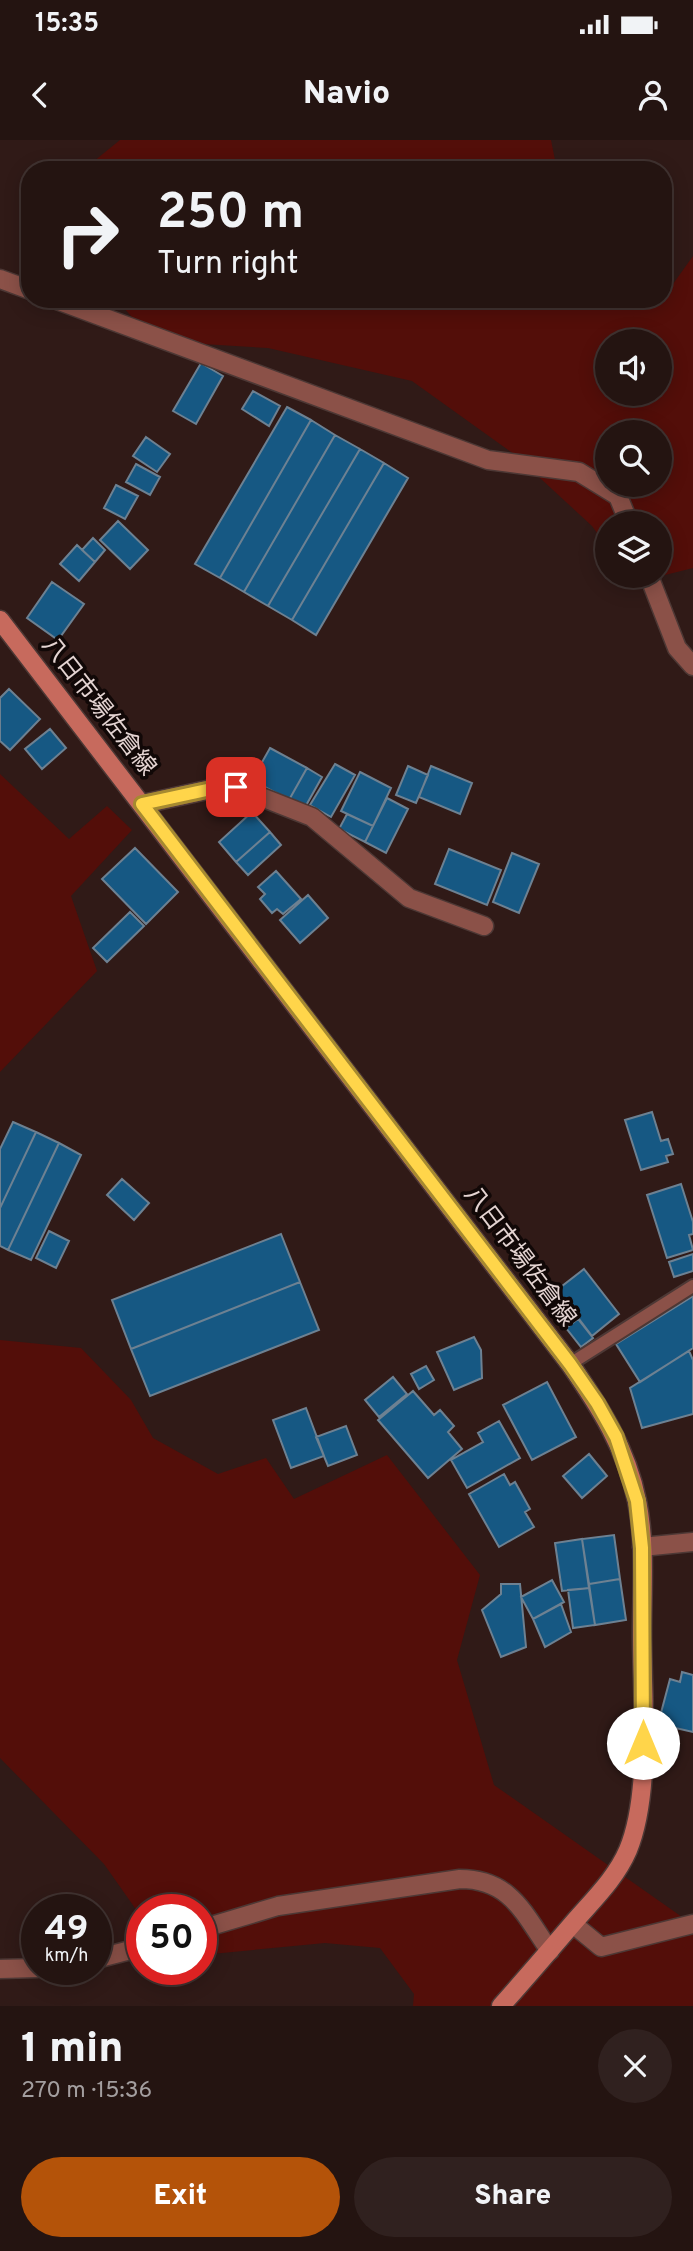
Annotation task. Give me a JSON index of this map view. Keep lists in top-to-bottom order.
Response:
{
  "streets": {
    "main road": ["八日市場佐倉線"]
  },
  "page": {
    "status": "15:35",
    "header": "Navio",
    "turn": ["250 m", "Turn right"],
    "speed": "49 km/h",
    "limit": "50",
    "heading": ["1 min", "270 m · 15:36"],
    "buttons": ["Exit", "Share"]
  }
}
